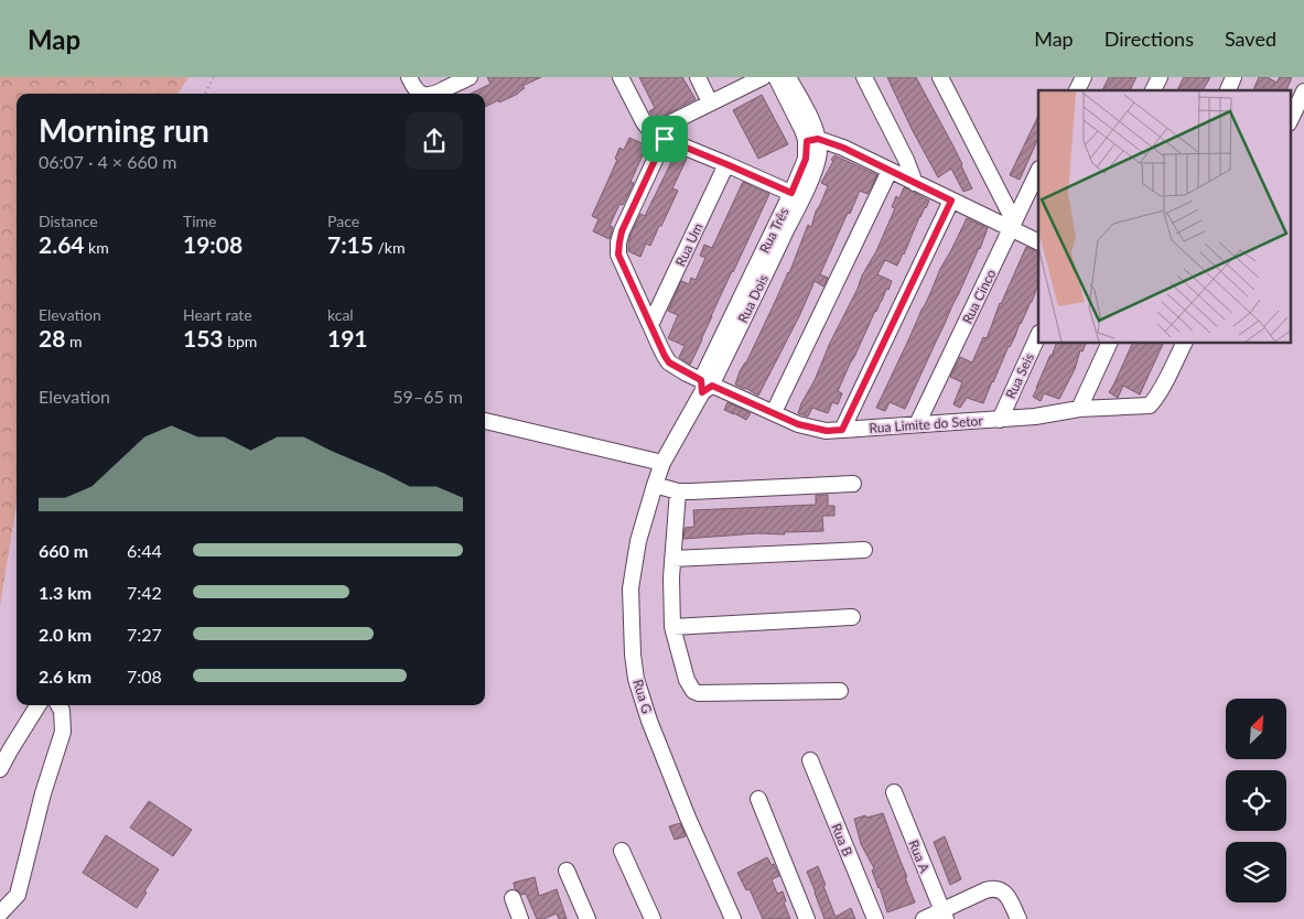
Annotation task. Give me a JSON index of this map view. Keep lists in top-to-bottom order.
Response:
{
  "streets": {
    "street": [
      "Rua Um",
      "Rua Cinco",
      "Rua Dois",
      "Rua Seis",
      "Rua Limite do Setor",
      "Rua G",
      "Rua B",
      "Rua A"
    ]
  },
  "crossings": [
    ["Rua Um", "Rua Limite do Setor"],
    ["Rua Cinco", "Rua Limite do Setor"],
    ["Rua Dois", "Rua Limite do Setor"],
    ["Rua Dois", "Rua G"],
    ["Rua Seis", "Rua Limite do Setor"]
  ],
  "north": "top right",
  "page": {
    "header": "Map",
    "nav": ["Map", "Directions", "Saved"],
    "heading": ["Morning run", "06:07 · 4 × 660 m"],
    "stats": [
      ["Distance", "2.64 km"],
      ["Time", "19:08"],
      ["Pace", "7:15 /km"],
      ["Elevation", "28 m"],
      ["Heart rate", "153 bpm"],
      ["kcal", "191"]
    ],
    "chart": ["Elevation", "59–65 m"],
    "list": [
      {
        "name": "660 m",
        "note": "6:44"
      },
      {
        "name": "1.3 km",
        "note": "7:42"
      },
      {
        "name": "2.0 km",
        "note": "7:27"
      },
      {
        "name": "2.6 km",
        "note": "7:08"
      }
    ]
  }
}
